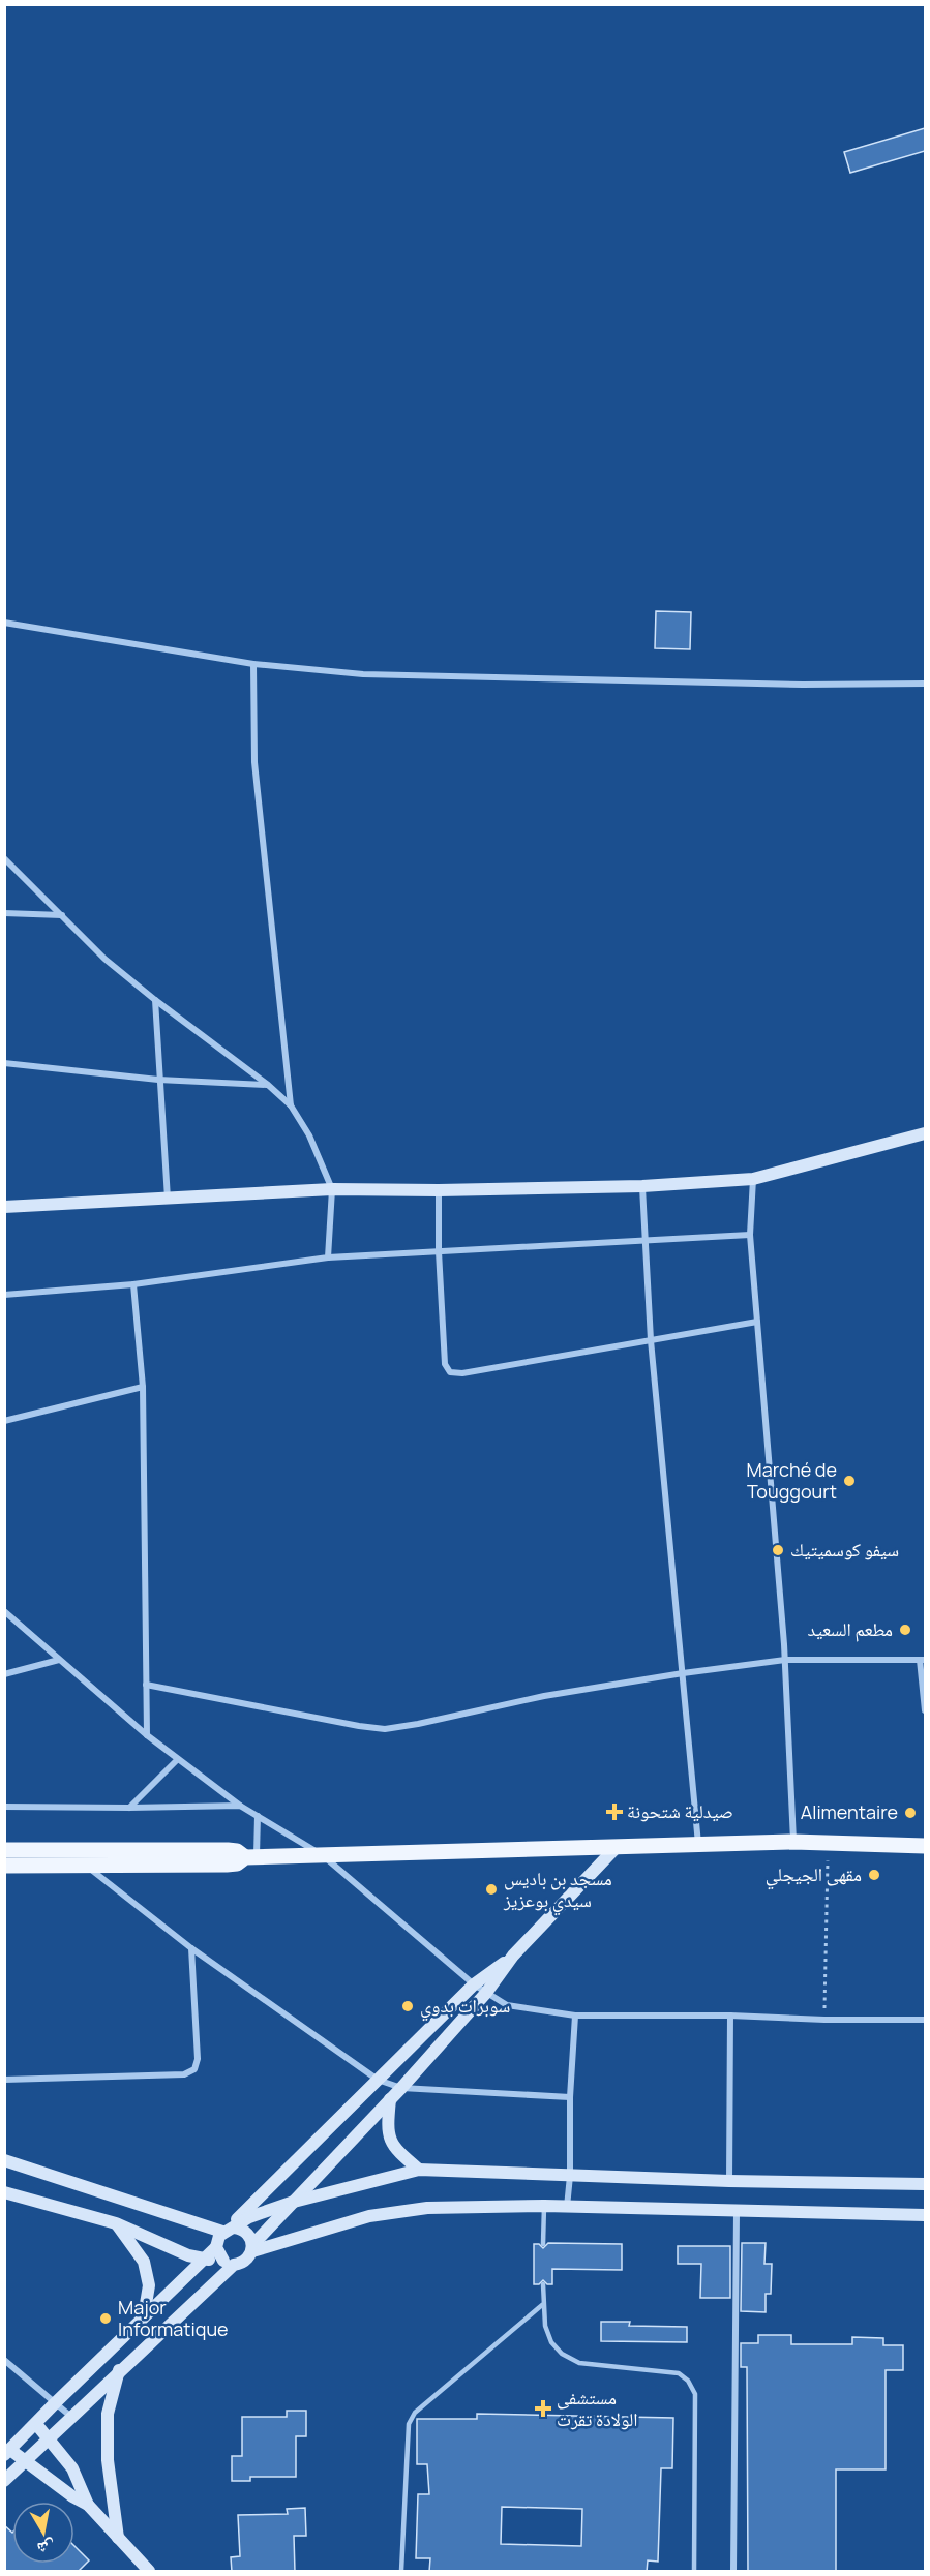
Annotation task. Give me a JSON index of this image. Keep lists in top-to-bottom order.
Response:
{
  "places": {
    "other": [
      "Marché de Touggourt",
      "سيفو كوسميتيك",
      "مطعم السعيد",
      "Alimentaire",
      "مقهى الجيجلي",
      "مسجد بن باديس سيدي بوعزيز",
      "سوبرات بدوي",
      "Major Informatique"
    ],
    "health": ["صيدلية شتحونة", "مستشفى الولادة تقرت"]
  },
  "north": "bottom"
}
